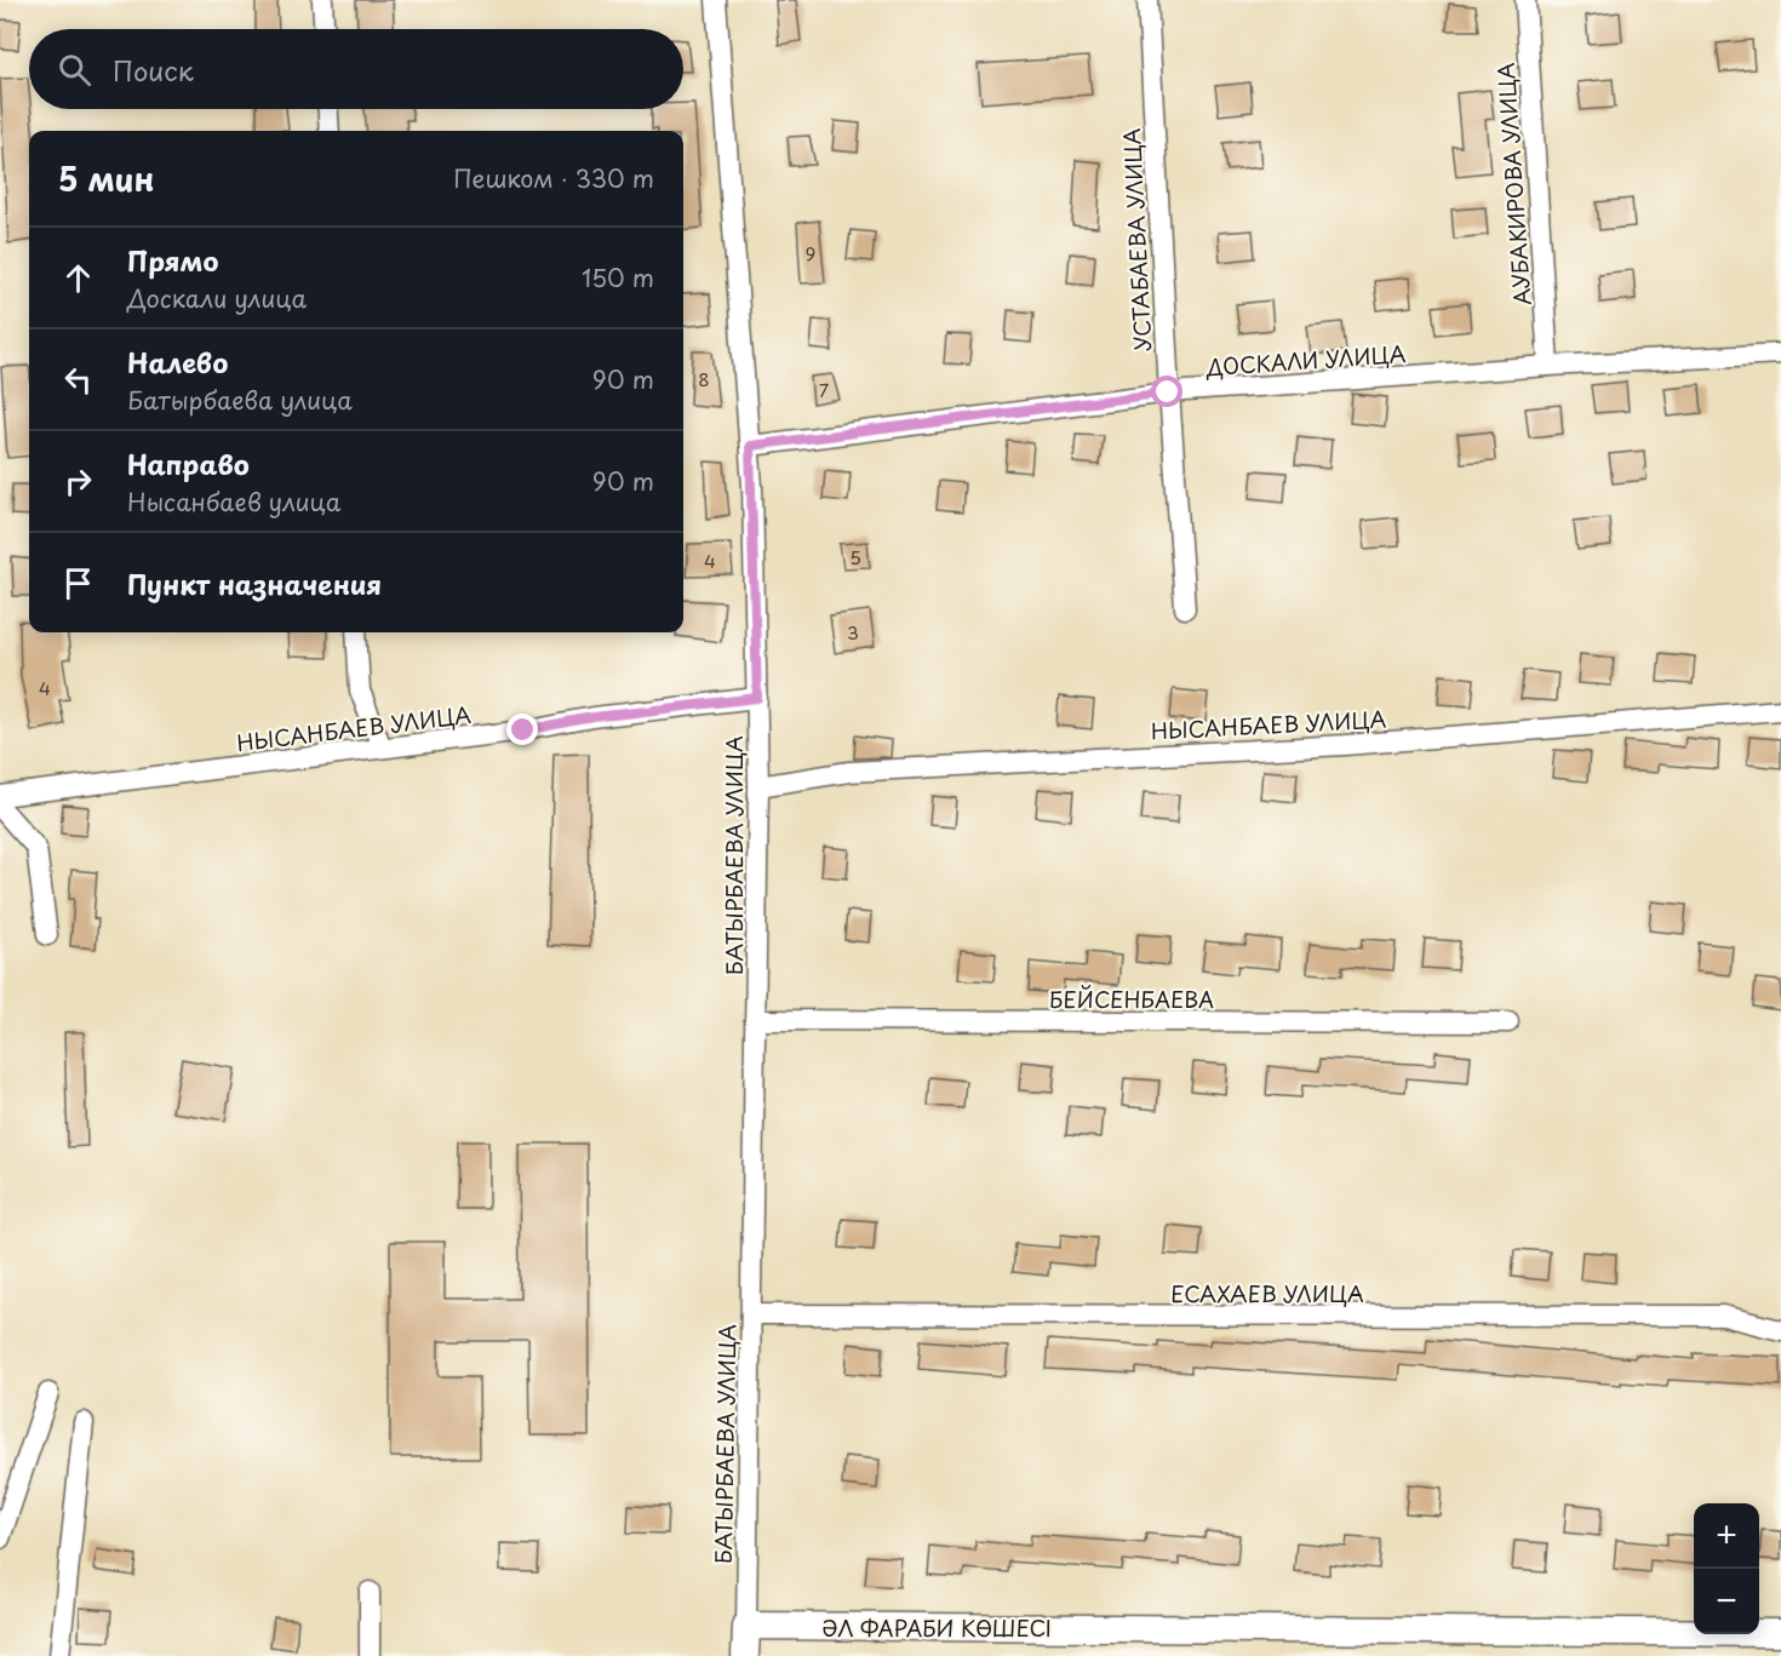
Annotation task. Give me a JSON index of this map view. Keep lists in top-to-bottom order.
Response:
{
  "streets": {
    "street": [
      "АУБАКИРОВА УЛИЦА",
      "УСТАБАЕВА УЛИЦА",
      "ДОСКАЛИ УЛИЦА",
      "НЫСАНБАЕВ УЛИЦА",
      "БАТЫРБАЕВА УЛИЦА",
      "БЕЙСЕНБАЕВА",
      "ЕСАХАЕВ УЛИЦА",
      "ӘЛ ФАРАБИ КӨШЕСІ"
    ]
  },
  "crossings": [
    ["АУБАКИРОВА УЛИЦА", "ДОСКАЛИ УЛИЦА"],
    ["УСТАБАЕВА УЛИЦА", "ДОСКАЛИ УЛИЦА"],
    ["ДОСКАЛИ УЛИЦА", "БАТЫРБАЕВА УЛИЦА"],
    ["НЫСАНБАЕВ УЛИЦА", "БАТЫРБАЕВА УЛИЦА"],
    ["БАТЫРБАЕВА УЛИЦА", "БЕЙСЕНБАЕВА"],
    ["БАТЫРБАЕВА УЛИЦА", "ЕСАХАЕВ УЛИЦА"],
    ["БАТЫРБАЕВА УЛИЦА", "ӘЛ ФАРАБИ КӨШЕСІ"]
  ],
  "house_numbers": [
    "9",
    "8",
    "7",
    "5",
    "4",
    "3",
    "4"
  ],
  "page": {
    "search": "Поиск",
    "heading": ["5 мин", "Пешком · 330 m"],
    "list": [
      ["Прямо", "Доскали улица", "150 m"],
      ["Налево", "Батырбаева улица", "90 m"],
      ["Направо", "Нысанбаев улица", "90 m"],
      "Пункт назначения"
    ],
    "map_buttons": ["+", "−"]
  }
}
